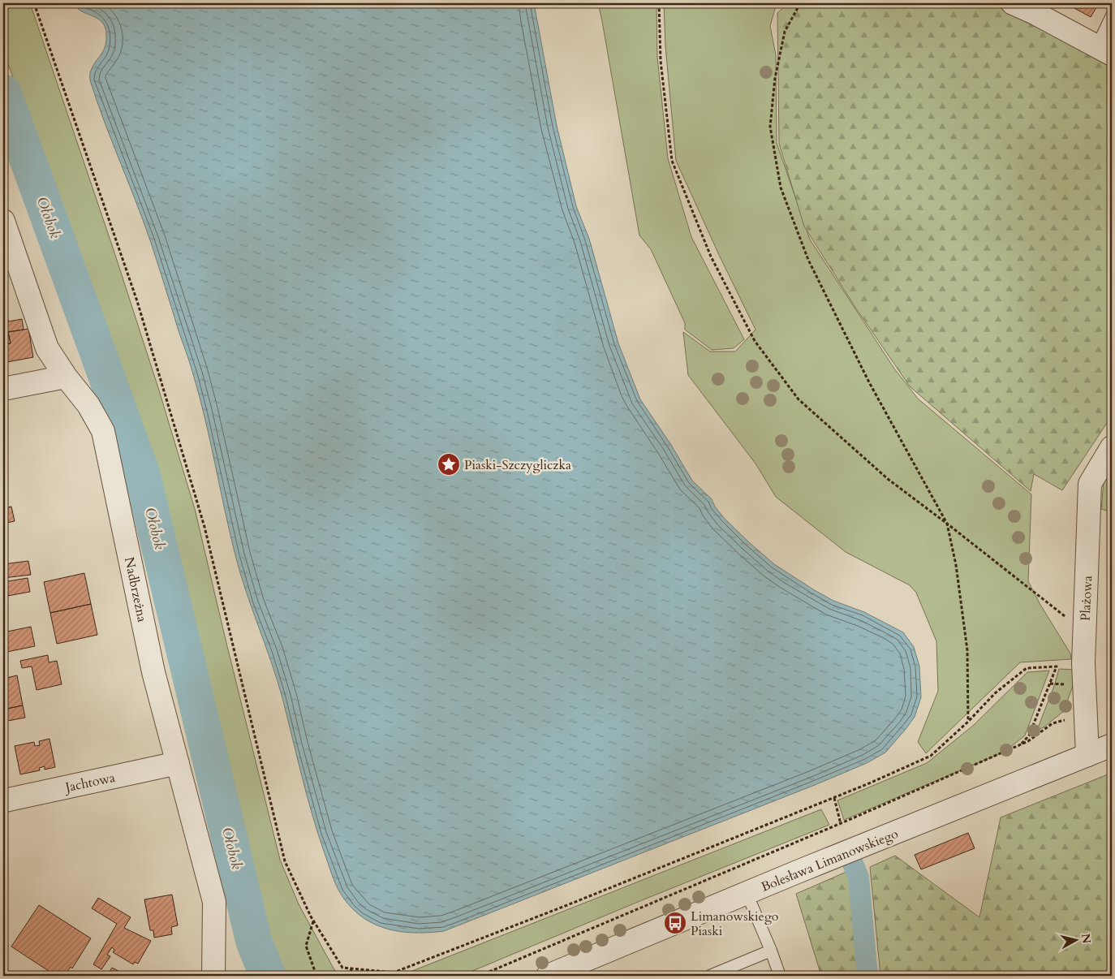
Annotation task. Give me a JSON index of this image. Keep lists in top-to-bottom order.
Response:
{
  "streets": {
    "street": [
      "Nadbrzeżna",
      "Plażowa",
      "Jachtowa",
      "Bolesława Limanowskiego"
    ]
  },
  "crossings": [
    ["Nadbrzeżna", "Jachtowa"],
    ["Plażowa", "Bolesława Limanowskiego"]
  ],
  "water": ["Ołobok"],
  "places": {
    "place": ["Piaski-Szczygliczka"],
    "bus stop": ["Limanowskiego Piaski"]
  },
  "north": "right"
}
